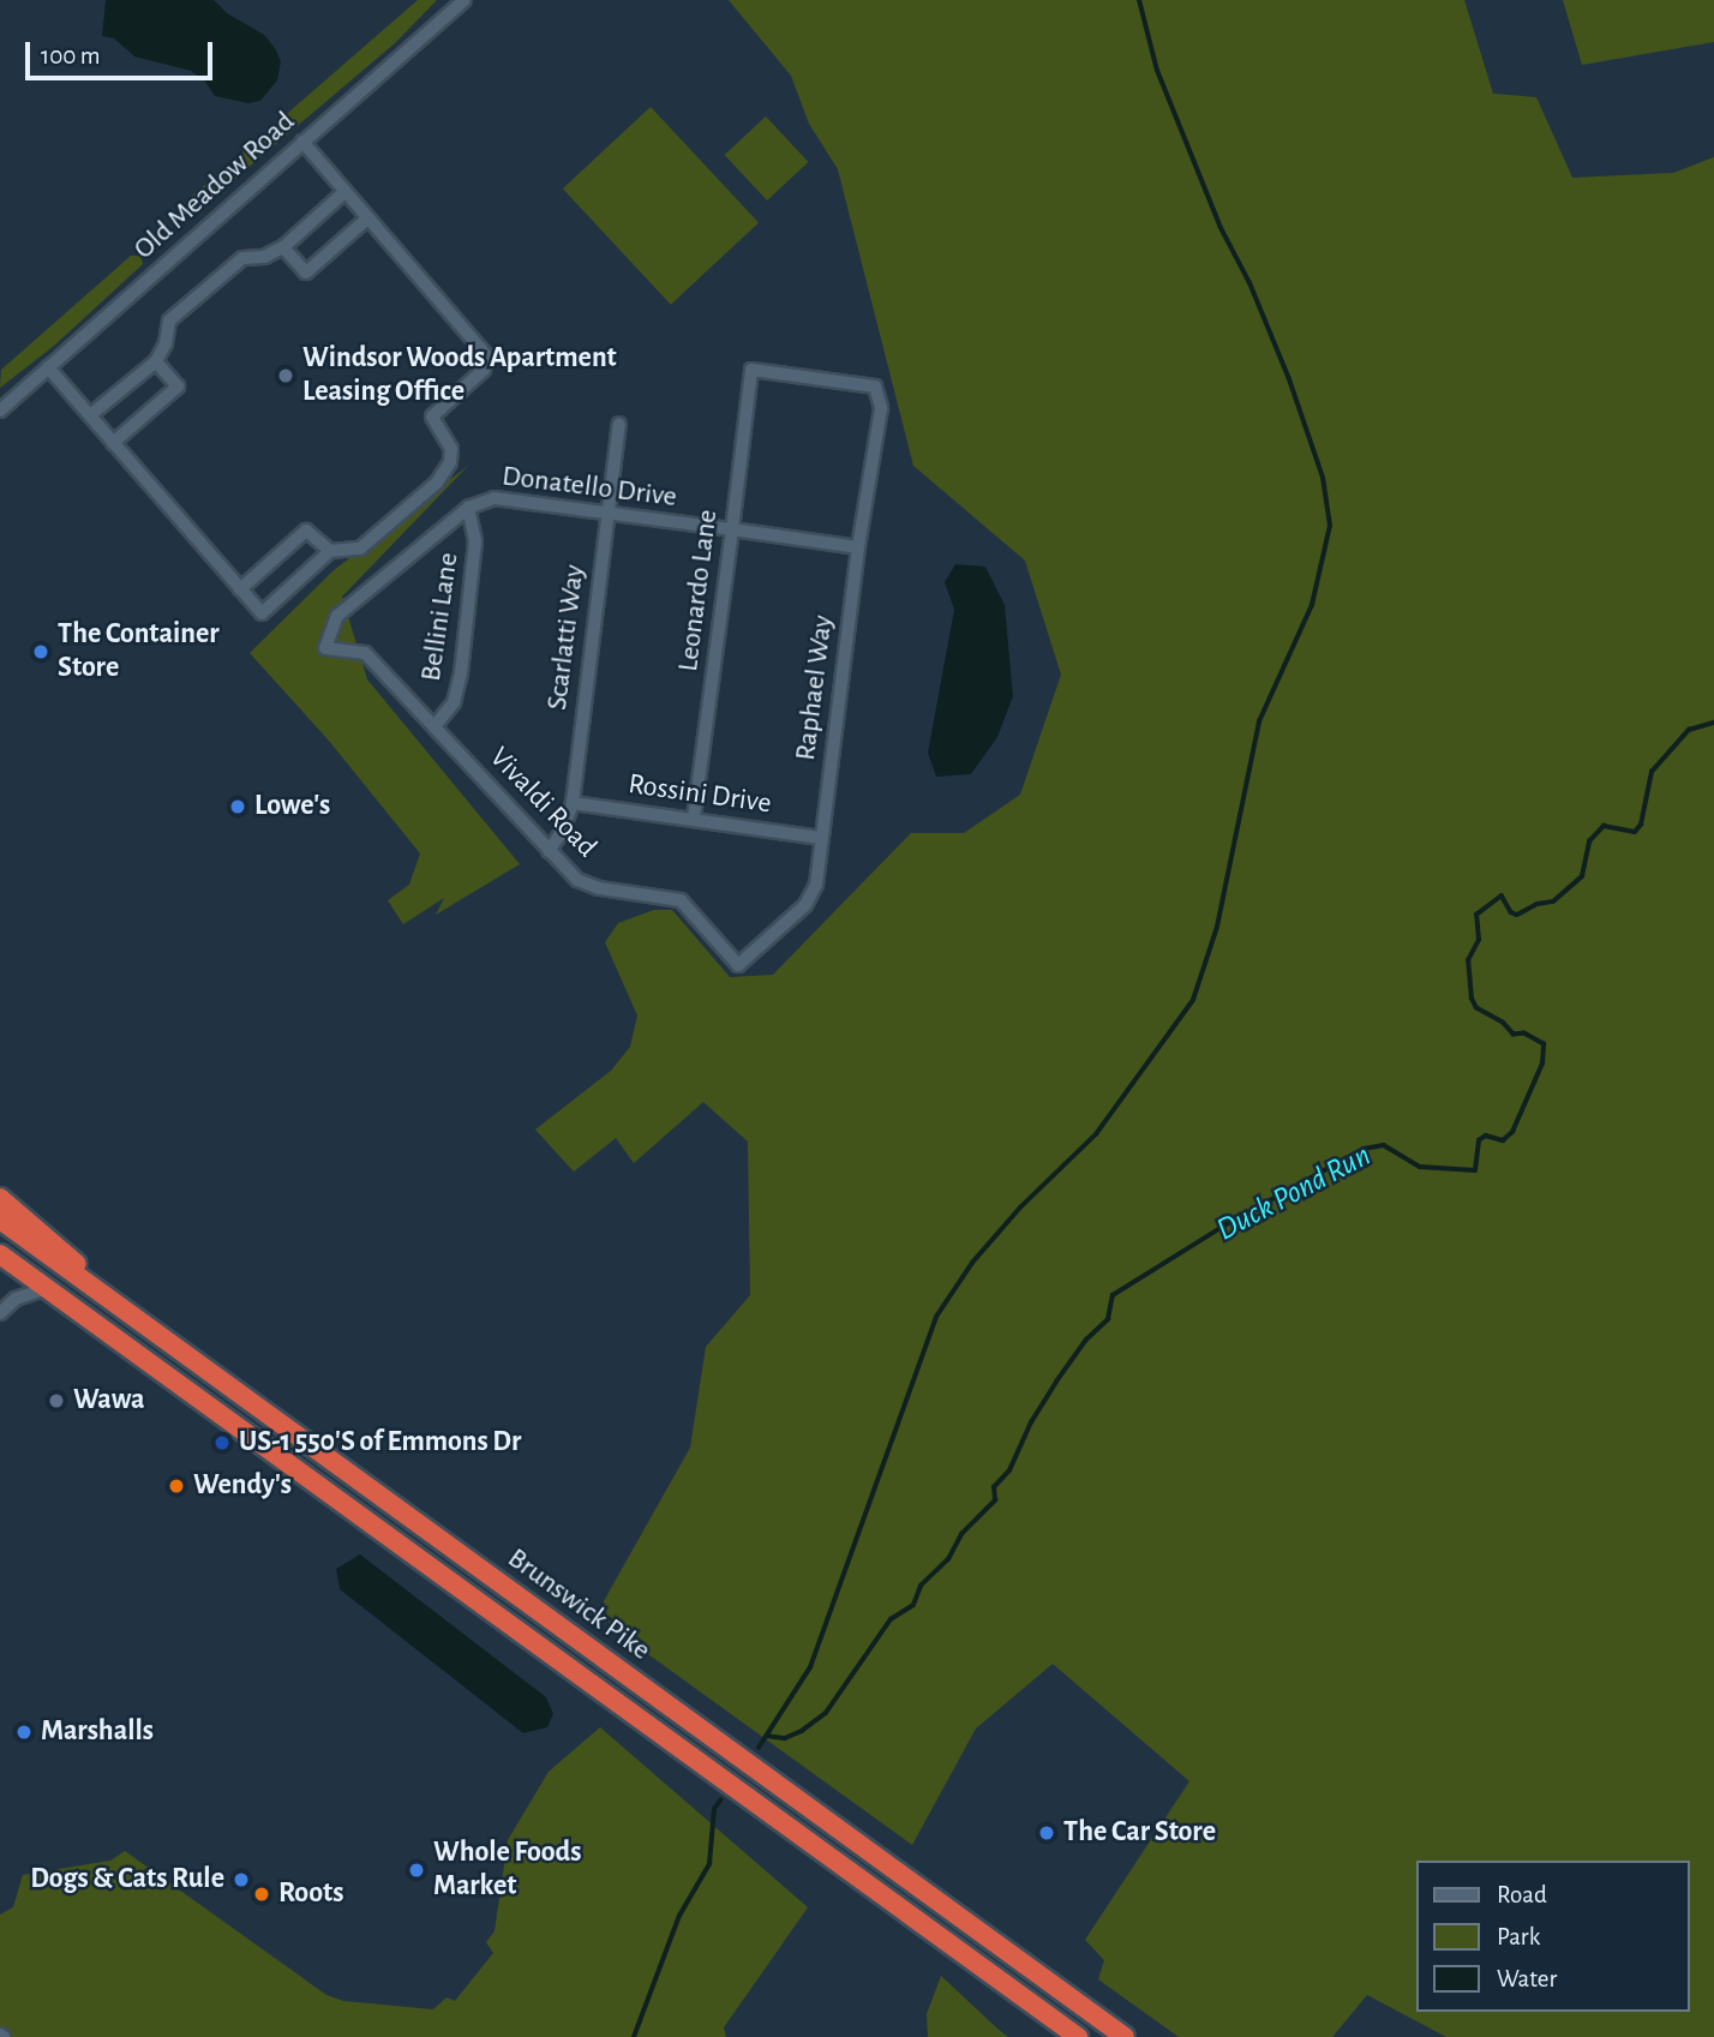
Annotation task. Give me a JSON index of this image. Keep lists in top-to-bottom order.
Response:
{
  "streets": {
    "highway": ["Brunswick Pike"],
    "street": [
      "Old Meadow Road",
      "Donatello Drive",
      "Leonardo Lane",
      "Bellini Lane",
      "Scarlatti Way",
      "Raphael Way",
      "Rossini Drive",
      "Vivaldi Road"
    ]
  },
  "crossings": [
    ["Donatello Drive", "Leonardo Lane"],
    ["Donatello Drive", "Bellini Lane"],
    ["Donatello Drive", "Scarlatti Way"],
    ["Donatello Drive", "Raphael Way"],
    ["Donatello Drive", "Vivaldi Road"],
    ["Leonardo Lane", "Raphael Way"],
    ["Leonardo Lane", "Rossini Drive"],
    ["Bellini Lane", "Vivaldi Road"],
    ["Scarlatti Way", "Rossini Drive"],
    ["Scarlatti Way", "Vivaldi Road"],
    ["Raphael Way", "Rossini Drive"],
    ["Raphael Way", "Vivaldi Road"]
  ],
  "water": ["Duck Pond Run"],
  "places": [
    "Windsor Woods Apartment Leasing Office",
    "The Container Store",
    "Lowe's",
    "Wawa",
    "US-1 550'S of Emmons Dr",
    "Wendy's",
    "Marshalls",
    "The Car Store",
    "Whole Foods Market",
    "Dogs & Cats Rule",
    "Roots"
  ],
  "legend": ["Road", "Park", "Water"],
  "scale_bar": "100 m"
}
